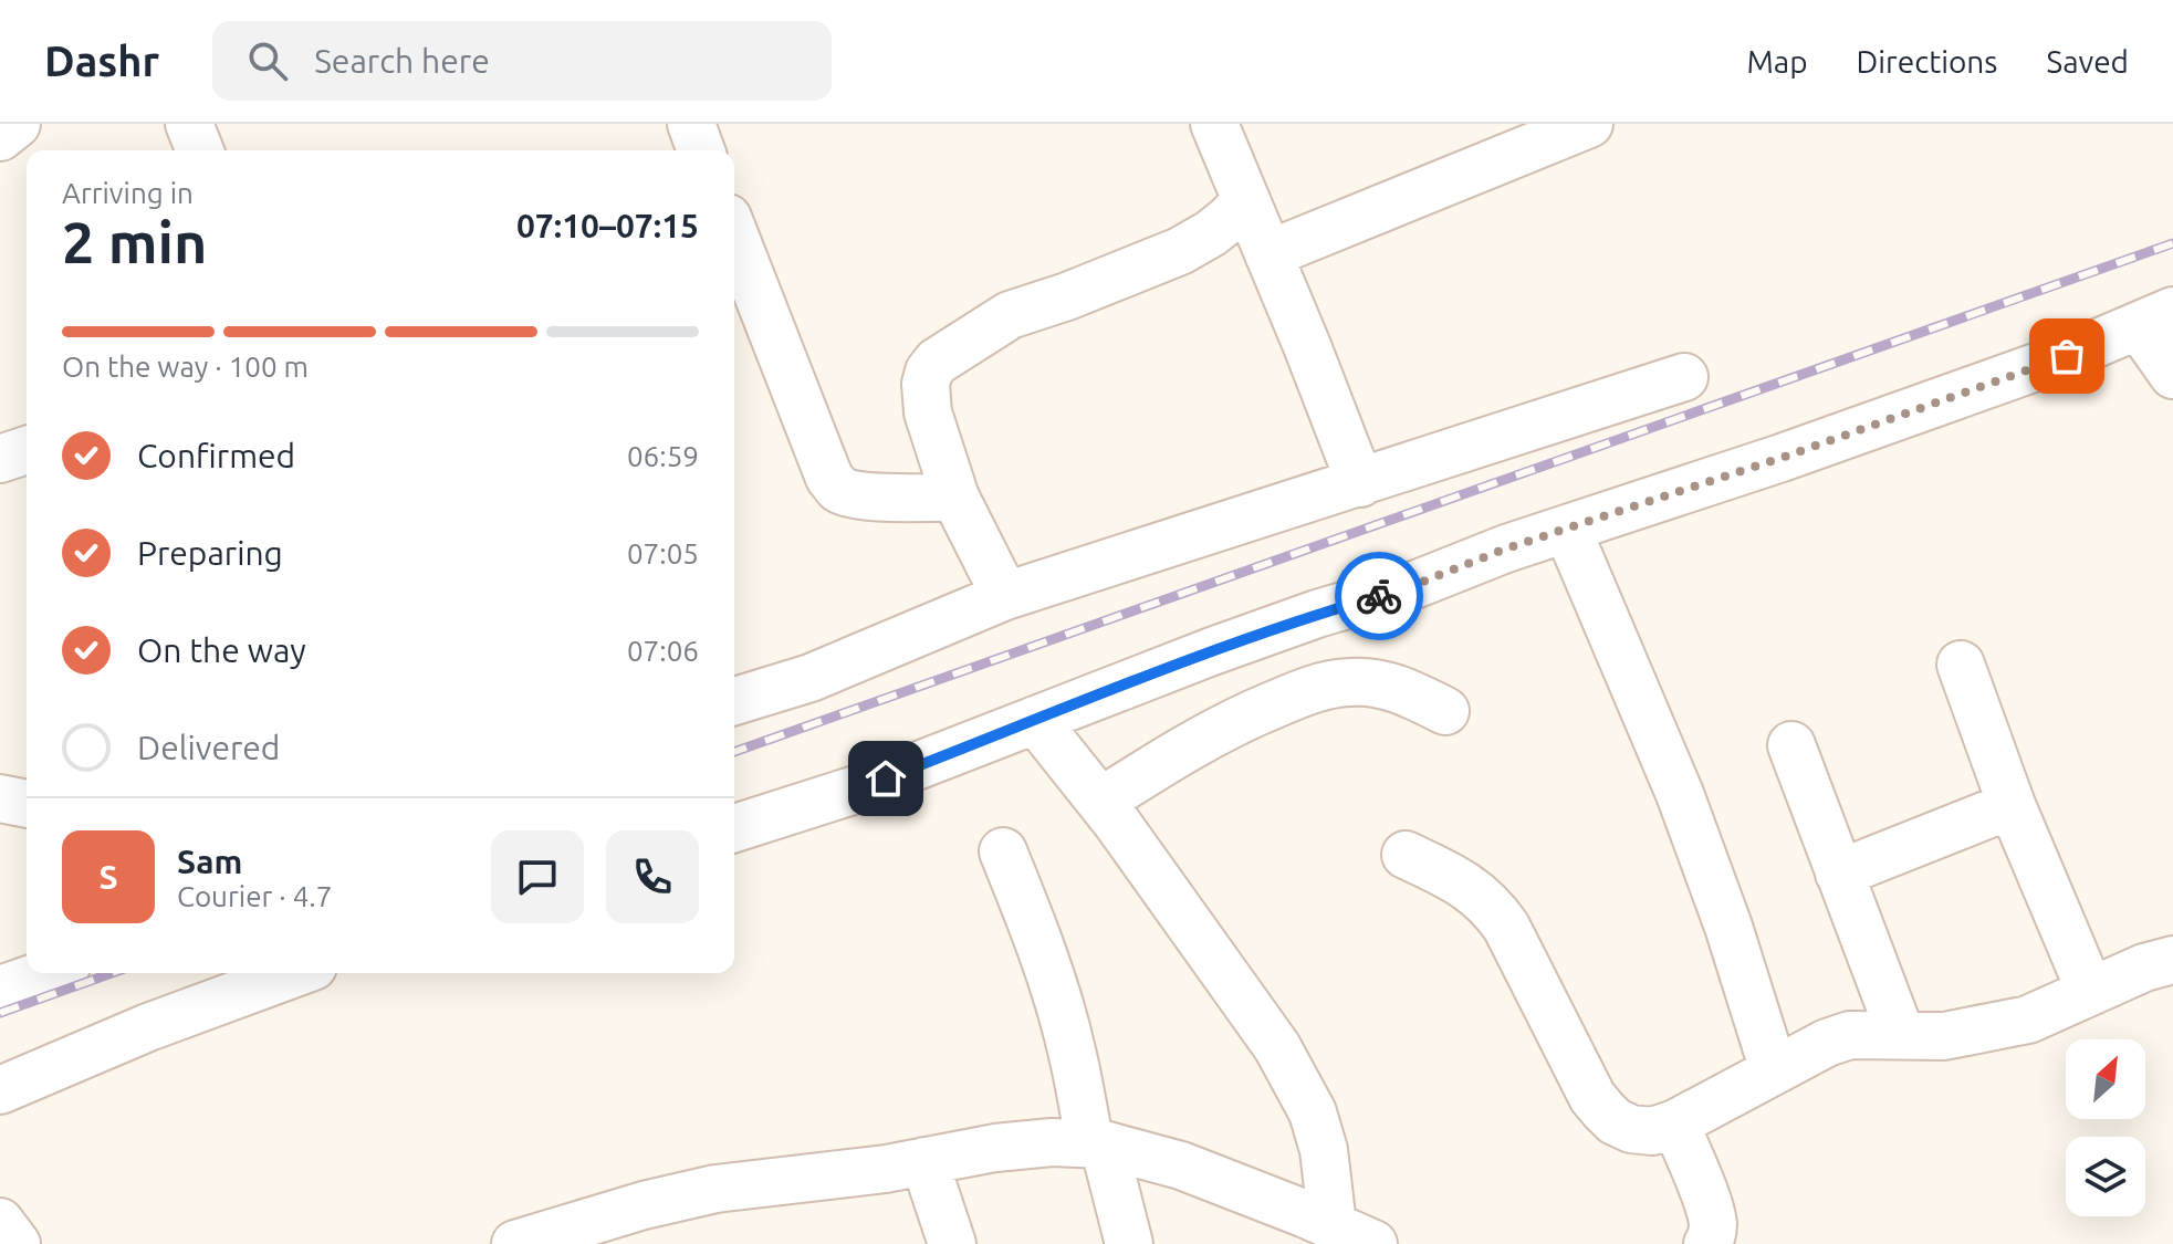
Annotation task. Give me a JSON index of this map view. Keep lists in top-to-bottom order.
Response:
{
  "north": "top right",
  "page": {
    "header": "Dashr",
    "search": "Search here",
    "nav": ["Map", "Directions", "Saved"],
    "heading": ["2 min", "Arriving in", "07:10–07:15"],
    "panel": ["Sam", "Courier · 4.7"],
    "bar": "On the way · 100 m",
    "list": [
      ["Confirmed", "06:59"],
      ["Preparing", "07:05"],
      ["On the way", "07:06"],
      "Delivered"
    ],
    "round": "S"
  }
}
